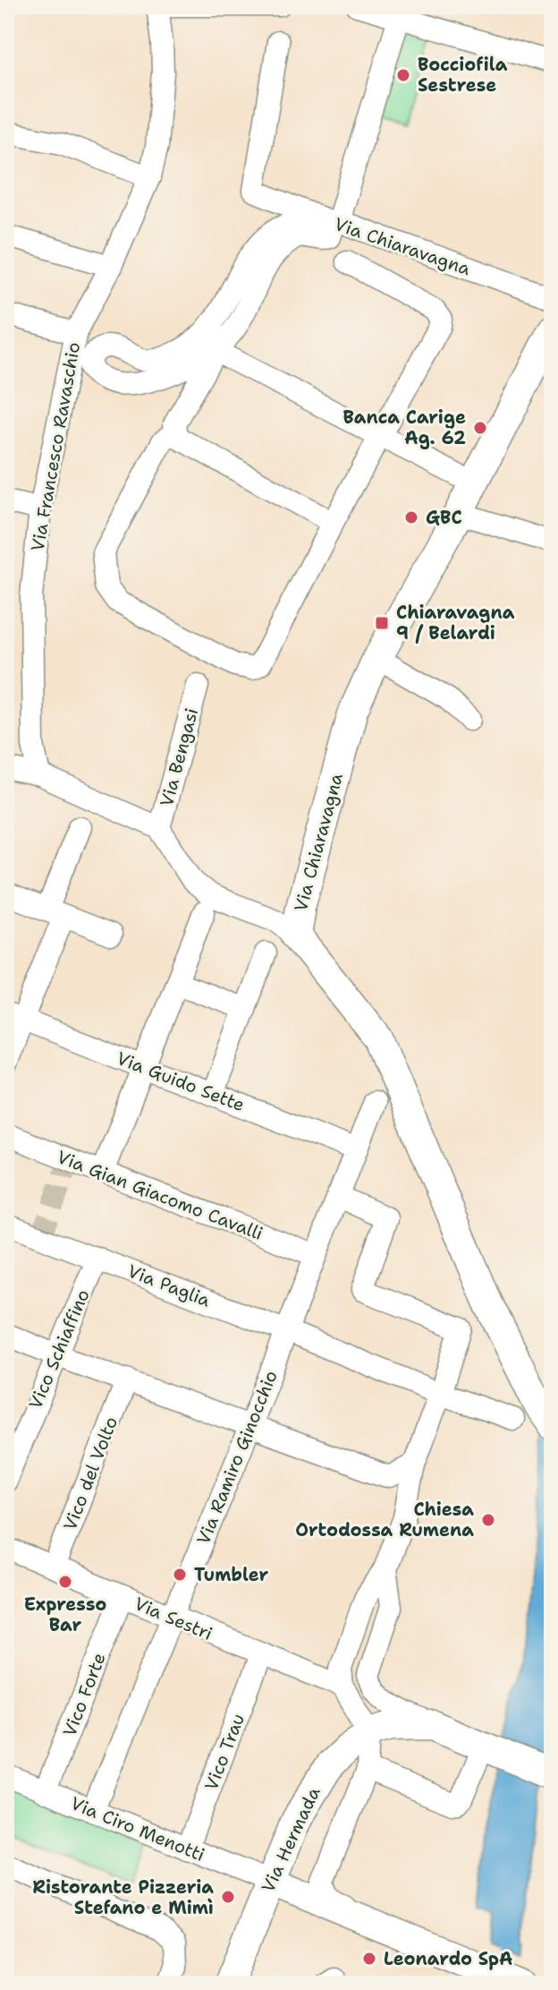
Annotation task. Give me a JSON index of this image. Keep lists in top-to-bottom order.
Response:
{
  "streets": {
    "main road": ["Via Chiaravagna", "Via Hermada"],
    "street": [
      "Via Francesco Ravaschio",
      "Via Bengasi",
      "Via Guido Sette",
      "Via Gian Giacomo Cavalli",
      "Via Paglia",
      "Vico Schiaffino",
      "Via Ramiro Ginocchio",
      "Vico del Volto",
      "Via Sestri",
      "Vico Forte",
      "Vico Trau",
      "Via Ciro Menotti"
    ]
  },
  "crossings": [
    ["Via Chiaravagna", "Via Paglia"],
    ["Via Guido Sette", "Via Ramiro Ginocchio"],
    ["Via Gian Giacomo Cavalli", "Via Ramiro Ginocchio"],
    ["Via Paglia", "Vico Schiaffino"],
    ["Via Paglia", "Via Ramiro Ginocchio"],
    ["Via Ramiro Ginocchio", "Via Sestri"],
    ["Via Ramiro Ginocchio", "Via Ciro Menotti"],
    ["Vico del Volto", "Via Sestri"],
    ["Via Sestri", "Vico Forte"],
    ["Via Sestri", "Vico Trau"],
    ["Vico Forte", "Via Ciro Menotti"],
    ["Vico Trau", "Via Ciro Menotti"],
    ["Via Ciro Menotti", "Via Hermada"]
  ],
  "places": {
    "other": [
      "Bocciofila Sestrese",
      "Banca Carige Ag. 62",
      "GBC",
      "Chiesa Ortodossa Rumena",
      "Tumbler",
      "Expresso Bar",
      "Ristorante Pizzeria Stefano e Mimì",
      "Leonardo SpA"
    ],
    "transit": ["Chiaravagna 9 / Belardi"]
  }
}
